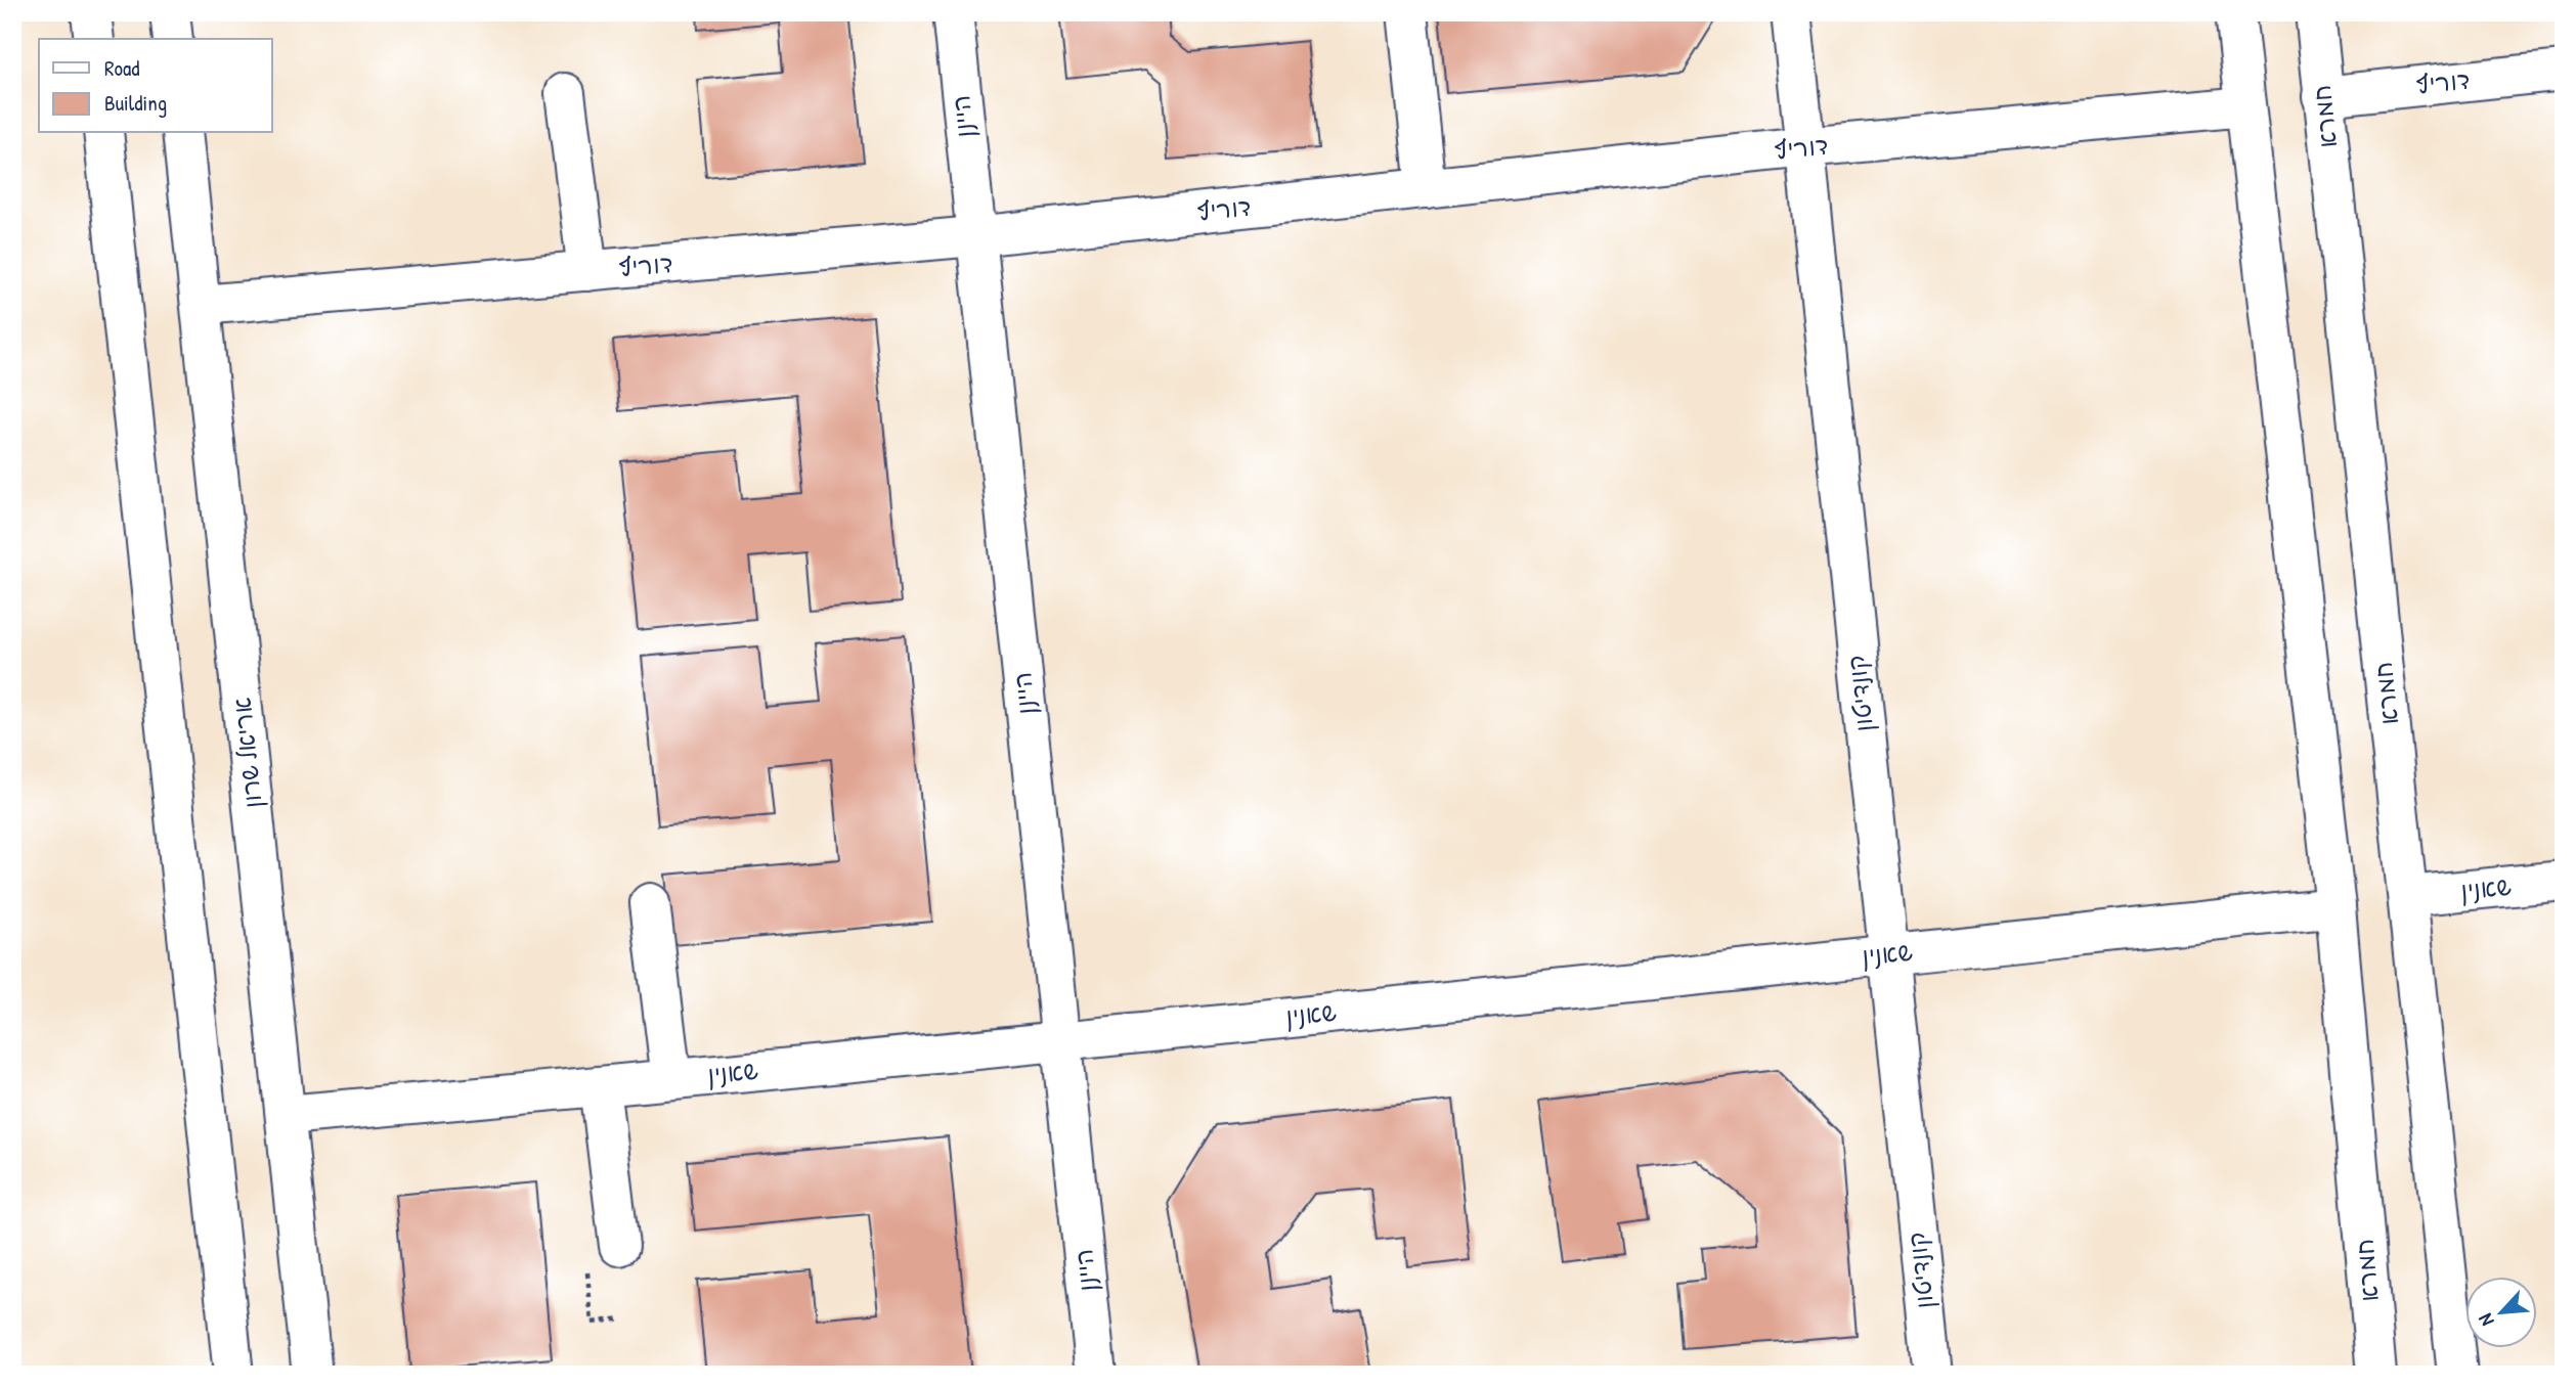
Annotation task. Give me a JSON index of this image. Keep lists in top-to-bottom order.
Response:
{
  "streets": {
    "street": [
      "דוריף",
      "היינן",
      "חמרא",
      "קונדיטון",
      "אריאל שרון",
      "שאנין"
    ]
  },
  "crossings": [
    ["דוריף", "היינן"],
    ["דוריף", "חמרא"],
    ["דוריף", "קונדיטון"],
    ["דוריף", "אריאל שרון"],
    ["היינן", "שאנין"],
    ["חמרא", "שאנין"],
    ["קונדיטון", "שאנין"],
    ["אריאל שרון", "שאנין"]
  ],
  "legend": ["Road", "Building"],
  "north": "bottom left"
}
